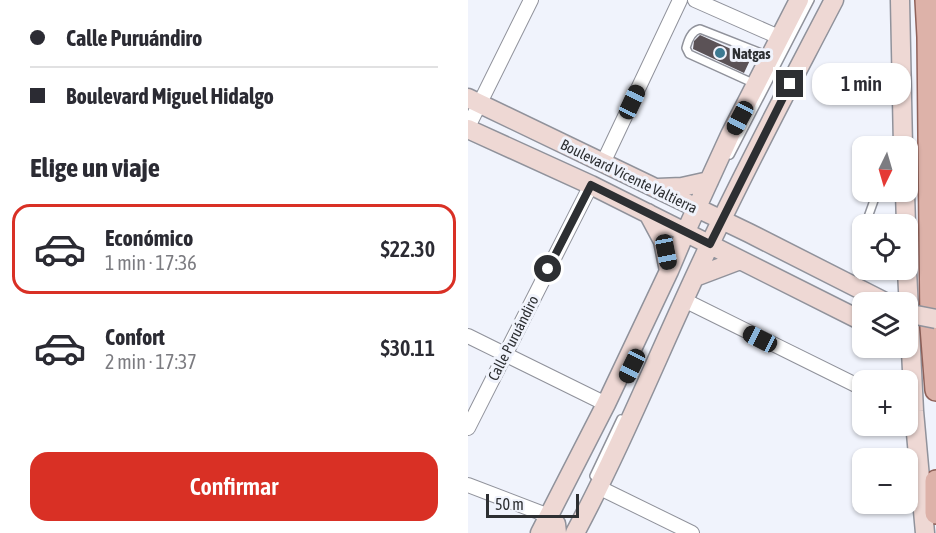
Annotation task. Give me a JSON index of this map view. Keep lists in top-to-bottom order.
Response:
{
  "streets": {
    "main road": ["Boulevard Vicente Valtierra"],
    "street": ["Calle Puruándiro"]
  },
  "crossings": [
    ["Boulevard Vicente Valtierra", "Calle Puruándiro"]
  ],
  "places": ["Natgas"],
  "scale_bar": "50 m",
  "north": "bottom",
  "page": {
    "banner": ["Calle Puruándiro", "Boulevard Miguel Hidalgo"],
    "bubble": "1 min",
    "heading": "Elige un viaje",
    "map_buttons": ["+", "−"],
    "list": [
      {
        "name": "Económico",
        "note": "1 min · 17:36",
        "value": "$22.30"
      },
      {
        "name": "Confort",
        "note": "2 min · 17:37",
        "value": "$30.11"
      }
    ],
    "buttons": "Confirmar",
    "scale": "50 m"
  }
}
